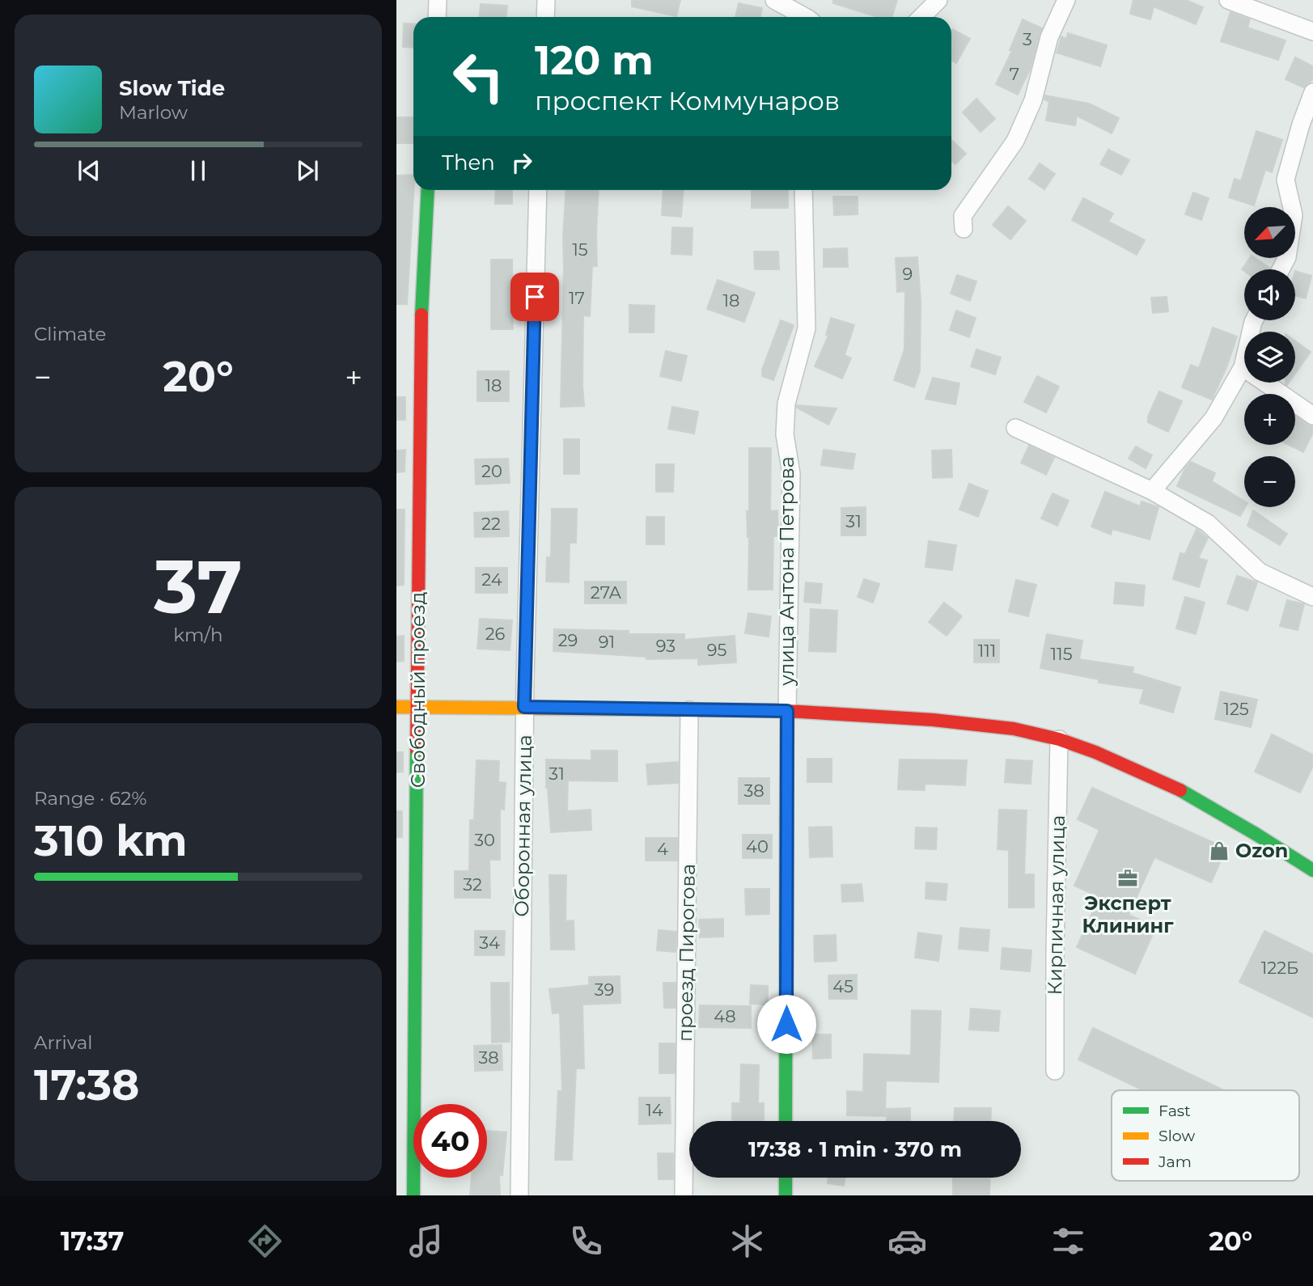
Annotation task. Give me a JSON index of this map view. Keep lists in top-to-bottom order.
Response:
{
  "streets": {
    "street": [
      "улица Антона Петрова",
      "Свободный проезд",
      "Оборонная улица",
      "Кирпичная улица",
      "проезд Пирогова"
    ]
  },
  "places": {
    "shop": ["Ozon"],
    "office": ["Эксперт Клининг"]
  },
  "house_numbers": [
    "3",
    "7",
    "15",
    "9",
    "17",
    "18",
    "18",
    "20",
    "31",
    "22",
    "24",
    "27А",
    "26",
    "29",
    "91",
    "93",
    "95",
    "111",
    "115",
    "125",
    "31",
    "38",
    "30",
    "40",
    "4",
    "32",
    "34",
    "122Б",
    "45",
    "39",
    "48",
    "38",
    "14"
  ],
  "legend": ["Fast", "Slow", "Jam"],
  "north": "bottom left",
  "page": {
    "turn": ["120 m", "проспект Коммунаров"],
    "song": ["Slow Tide", "Marlow"],
    "then": "Then",
    "map_buttons": ["+", "−"],
    "tile": [
      "Climate",
      ["37", "km/h"],
      ["Range · 62%", "310 km"],
      ["Arrival", "17:38"]
    ],
    "heat": ["−", "20°", "+"],
    "limit": "40",
    "trip": "17:38 · 1 min · 370 m",
    "tabs": ["17:37", "20°"]
  }
}
